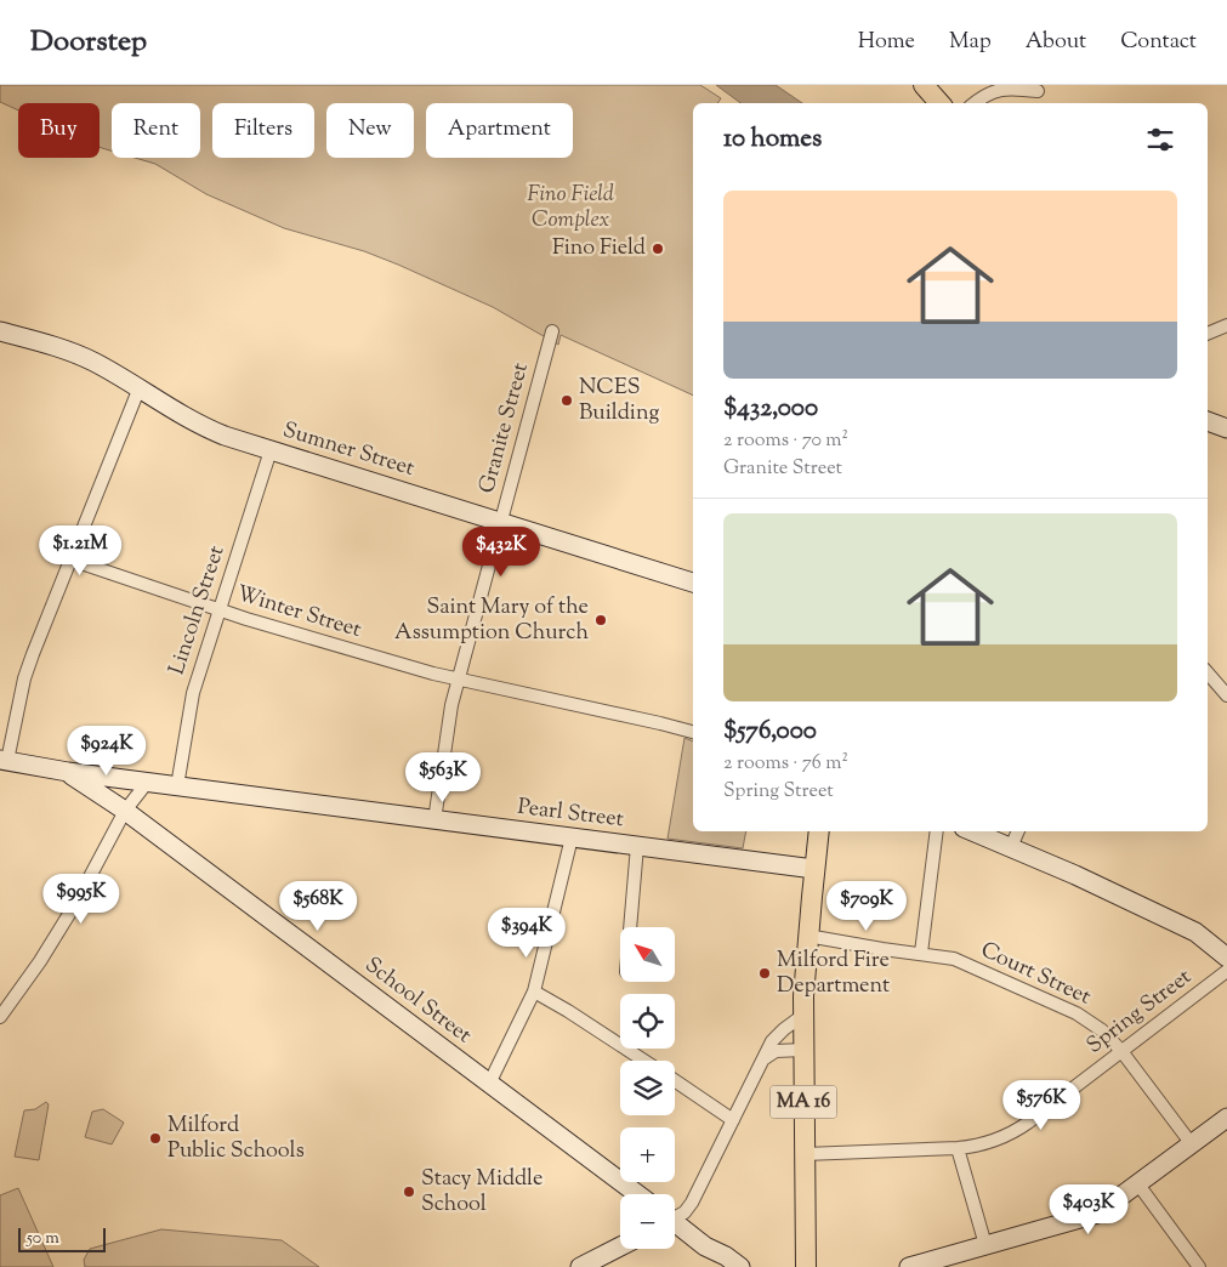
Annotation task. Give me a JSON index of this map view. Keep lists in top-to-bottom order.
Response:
{
  "streets": {
    "main road": [
      "Sumner Street",
      "Pearl Street",
      "School Street",
      "MA 16"
    ],
    "street": [
      "Granite Street",
      "Lincoln Street",
      "Winter Street",
      "Court Street",
      "Spring Street"
    ]
  },
  "crossings": [
    ["Granite Street", "Sumner Street"],
    ["Granite Street", "Winter Street"],
    ["Granite Street", "Pearl Street"],
    ["Sumner Street", "Lincoln Street"],
    ["Lincoln Street", "Winter Street"],
    ["Lincoln Street", "Pearl Street"],
    ["Pearl Street", "School Street"],
    ["Pearl Street", "MA 16"],
    ["Court Street", "Spring Street"],
    ["Court Street", "MA 16"],
    ["Spring Street", "MA 16"]
  ],
  "parks": ["Fino Field Complex"],
  "places": [
    "Fino Field",
    "NCES Building",
    "Saint Mary of the Assumption Church",
    "Milford Fire Department",
    "Milford Public Schools",
    "Stacy Middle School"
  ],
  "scale_bar": "50 m",
  "north": "top left",
  "page": {
    "header": "Doorstep",
    "nav": [
      "Home",
      "Map",
      "About",
      "Contact"
    ],
    "chip": [
      "Buy",
      "Rent",
      "Filters",
      "New",
      "Apartment"
    ],
    "heading": "10 homes",
    "list": [
      {
        "name": "$432,000",
        "note": "2 rooms · 70 m² · Granite Street"
      },
      {
        "name": "$576,000",
        "note": "2 rooms · 76 m² · Spring Street"
      }
    ],
    "price": [
      "$1.21M",
      "$432K",
      "$924K",
      "$563K",
      "$995K",
      "$568K",
      "$709K",
      "$394K",
      "$576K",
      "$403K"
    ],
    "map_buttons": ["+", "−"],
    "scale": "50 m"
  }
}
